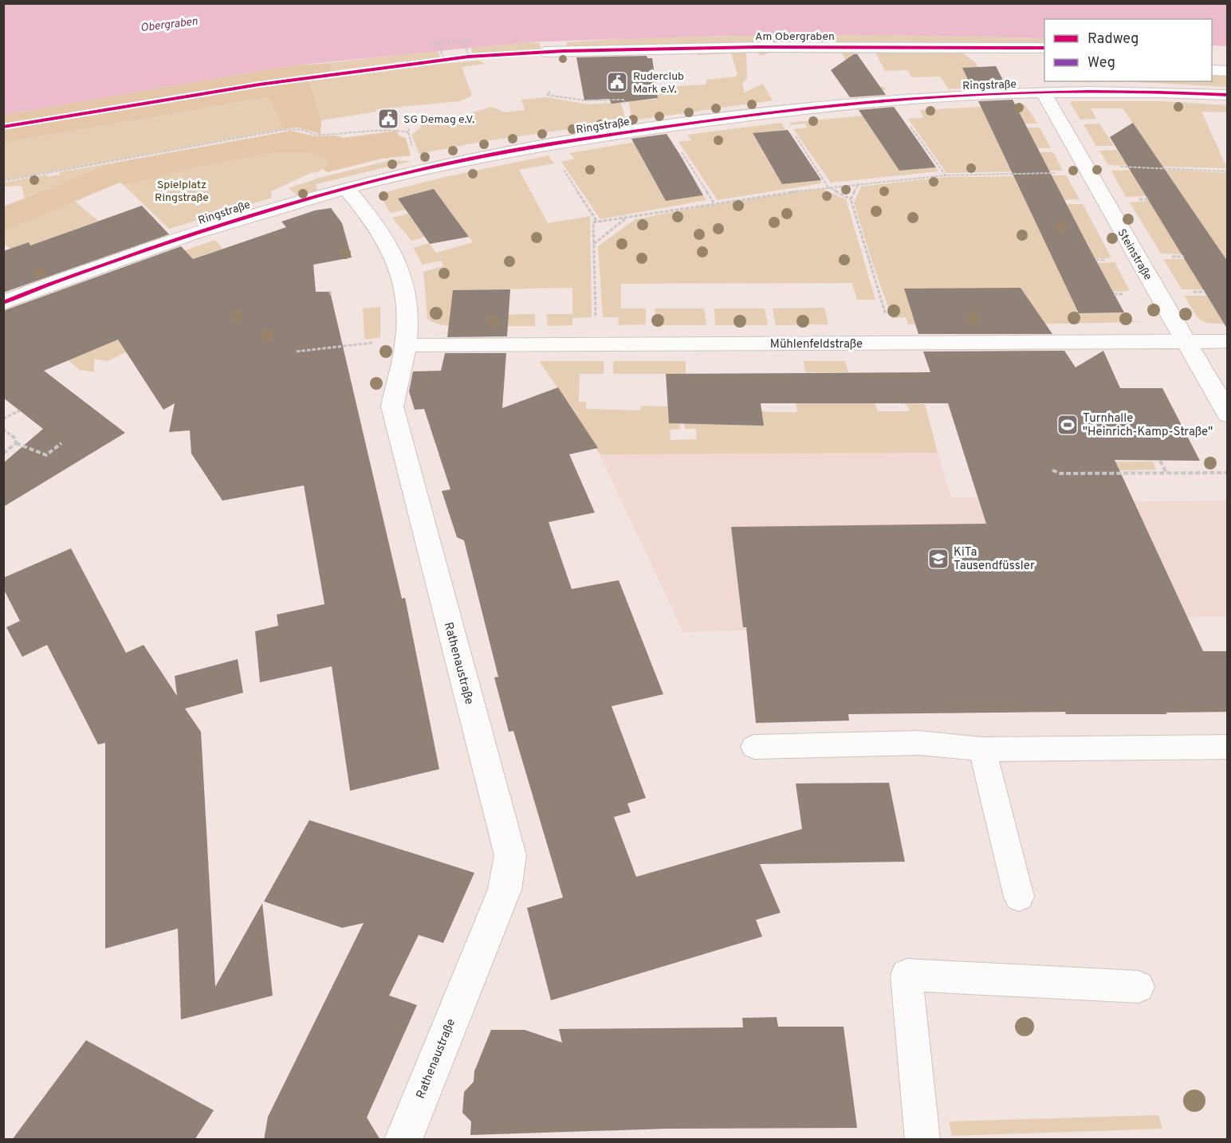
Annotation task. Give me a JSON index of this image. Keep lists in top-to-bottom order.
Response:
{
  "streets": {
    "street": [
      "Am Obergraben",
      "Ringstraße",
      "Steinstraße",
      "Mühlenfeldstraße",
      "Rathenaustraße"
    ]
  },
  "crossings": [
    ["Ringstraße", "Steinstraße"],
    ["Ringstraße", "Rathenaustraße"],
    ["Steinstraße", "Mühlenfeldstraße"],
    ["Mühlenfeldstraße", "Rathenaustraße"]
  ],
  "water": ["Obergraben"],
  "parks": ["Spielplatz Ringstraße"],
  "places": {
    "public building": ["Ruderclub Mark e.V.", "SG Demag e.V."],
    "sports": ["Turnhalle \"Heinrich-Kamp-Straße\""],
    "school or university": ["KiTa Tausendfüssler"]
  },
  "legend": ["Radweg", "Weg"]
}
